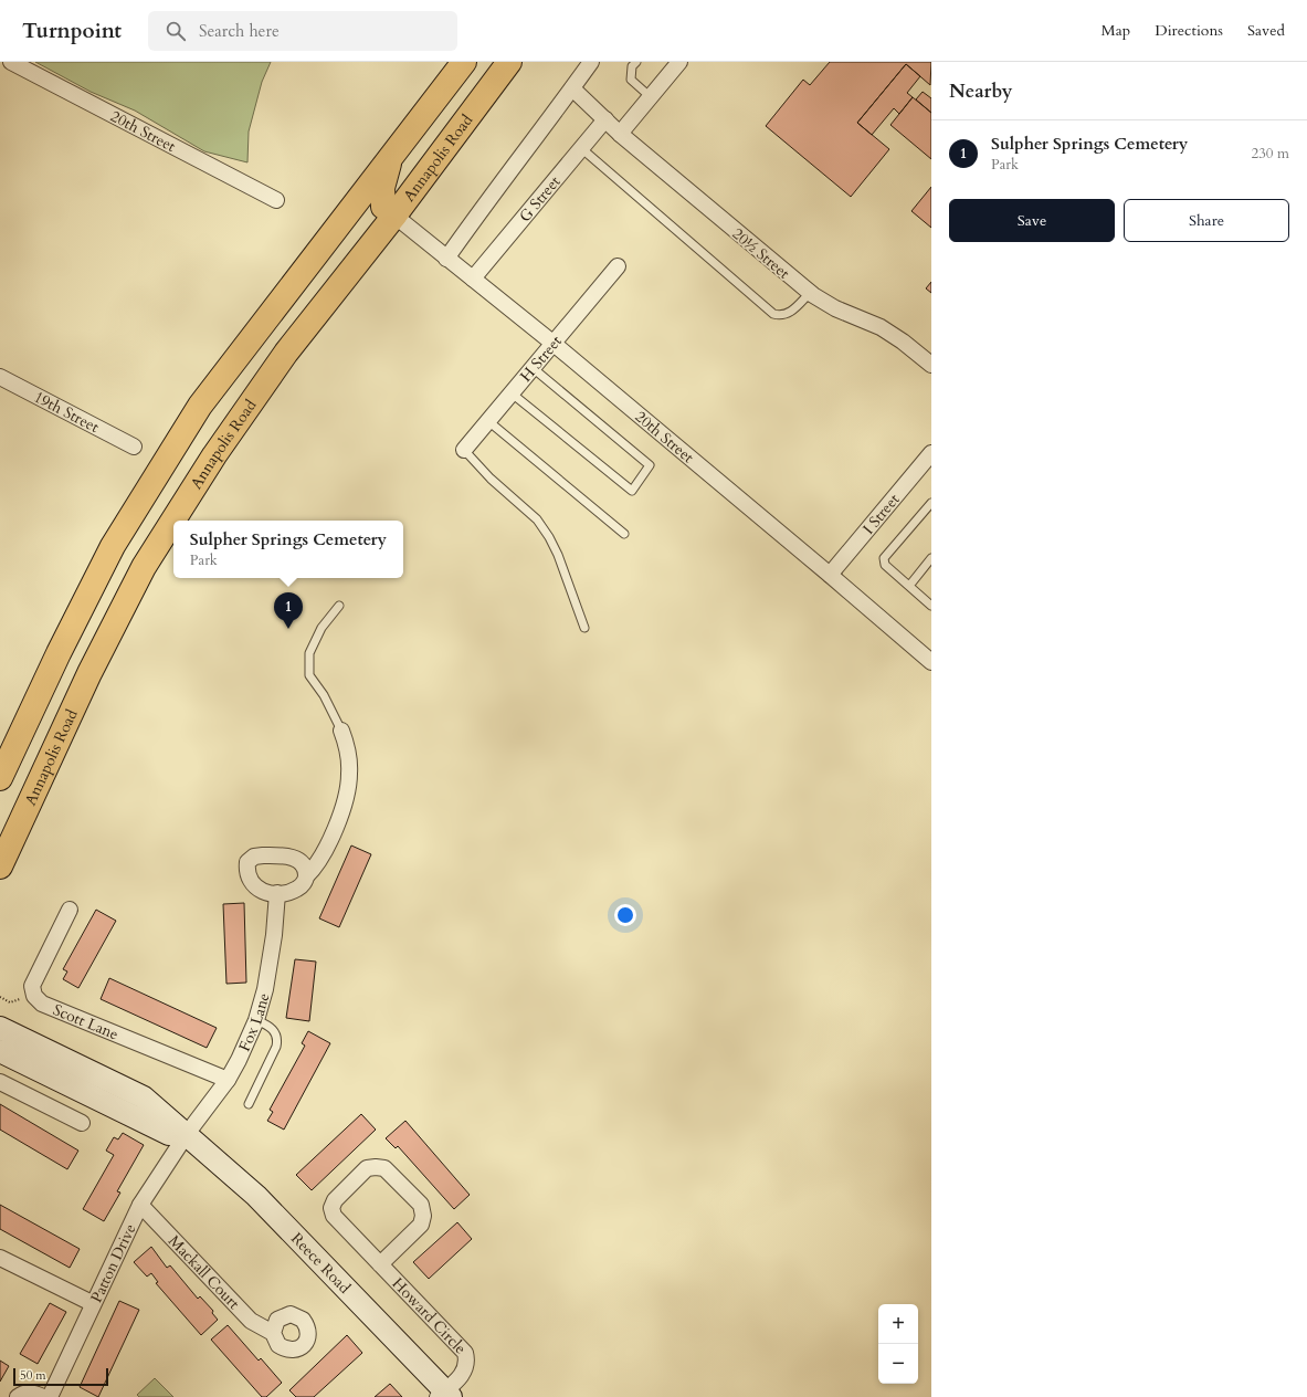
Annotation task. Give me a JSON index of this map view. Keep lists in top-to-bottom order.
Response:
{
  "streets": {
    "main road": ["Annapolis Road", "Reece Road"],
    "street": [
      "20th Street",
      "G Street",
      "20½ Street",
      "H Street",
      "19th Street",
      "I Street",
      "Scott Lane",
      "Fox Lane",
      "Patton Drive",
      "Mackall Court",
      "Howard Circle"
    ]
  },
  "crossings": [
    ["20th Street", "Annapolis Road"],
    ["20th Street", "G Street"],
    ["20th Street", "H Street"],
    ["20th Street", "I Street"],
    ["G Street", "20½ Street"],
    ["Scott Lane", "Fox Lane"],
    ["Fox Lane", "Patton Drive"],
    ["Fox Lane", "Reece Road"],
    ["Patton Drive", "Reece Road"],
    ["Patton Drive", "Mackall Court"],
    ["Reece Road", "Howard Circle"]
  ],
  "scale_bar": "50 m",
  "page": {
    "header": "Turnpoint",
    "search": "Search here",
    "nav": ["Map", "Directions", "Saved"],
    "heading": "Nearby",
    "list": [
      {
        "mark": "1",
        "name": "Sulpher Springs Cemetery",
        "note": "Park",
        "value": "230 m"
      }
    ],
    "buttons": ["Save", "Share"],
    "popup": ["Sulpher Springs Cemetery", "Park"],
    "pins": "1",
    "map_buttons": ["+", "−"],
    "scale": "50 m"
  }
}
